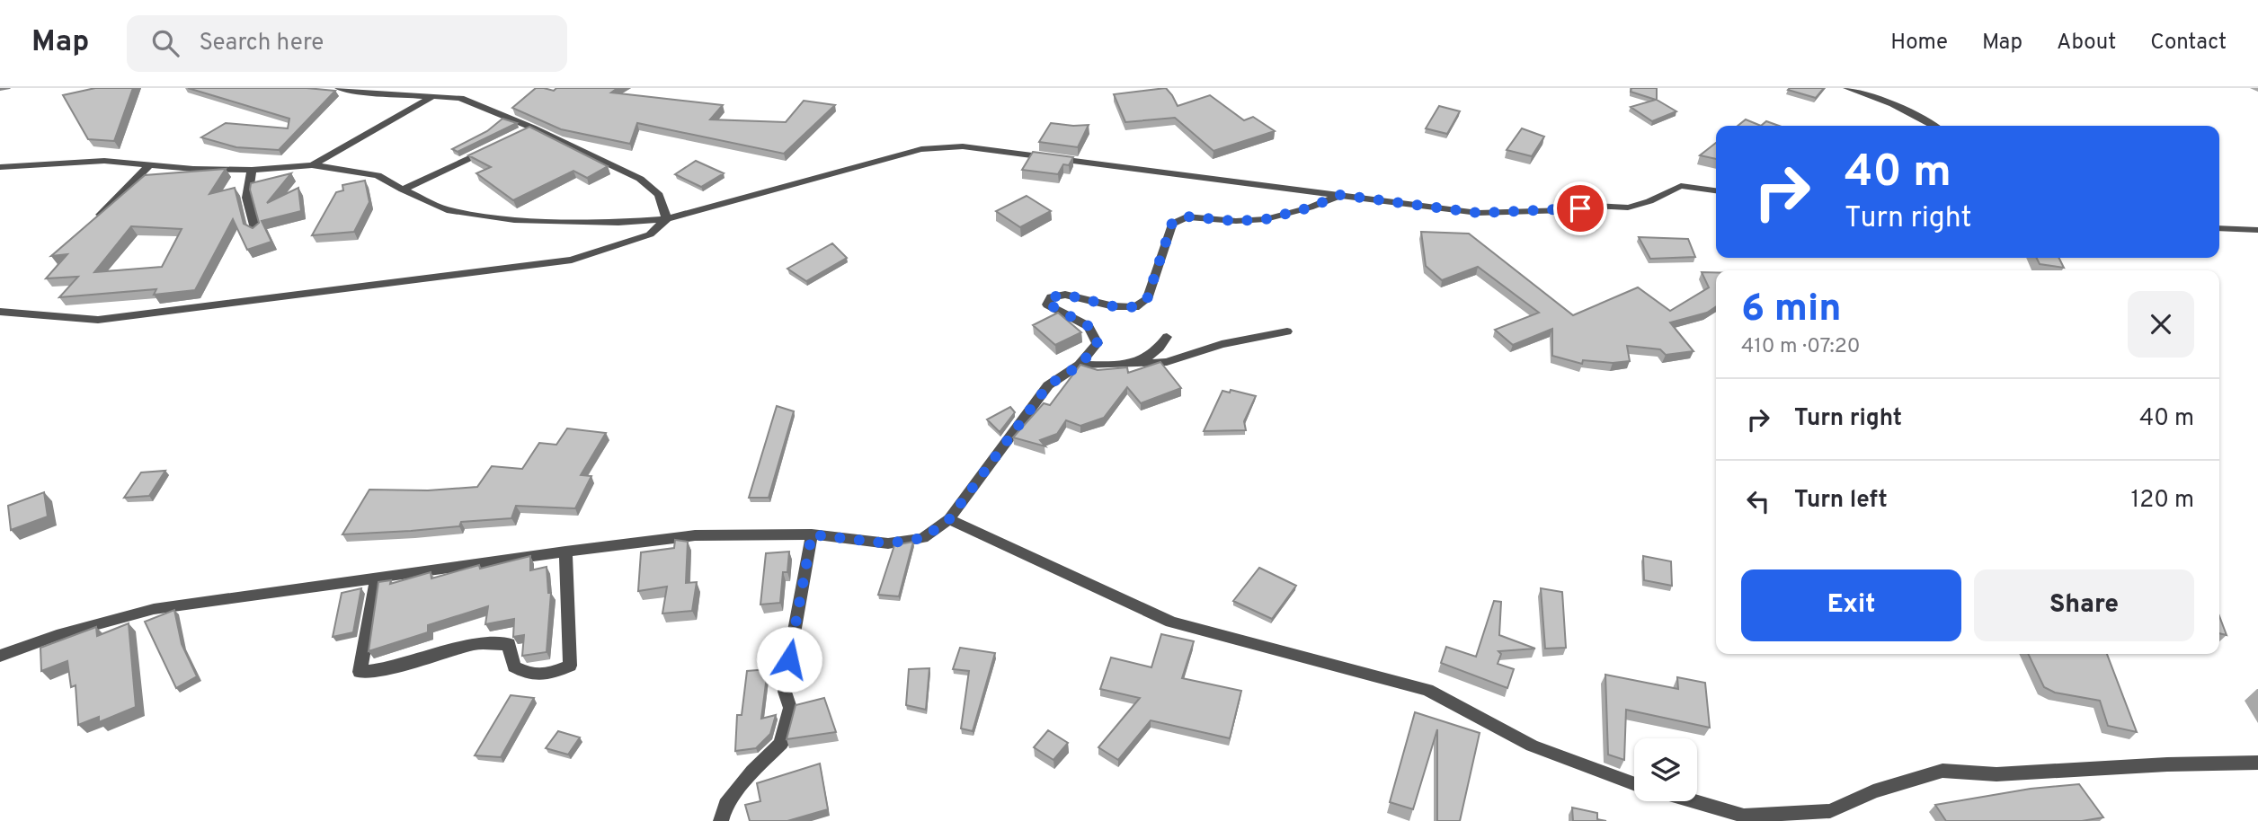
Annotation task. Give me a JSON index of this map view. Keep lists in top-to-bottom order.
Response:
{
  "page": {
    "header": "Map",
    "search": "Search here",
    "nav": [
      "Home",
      "Map",
      "About",
      "Contact"
    ],
    "turn": ["40 m", "Turn right"],
    "heading": ["6 min", "410 m · 07:20"],
    "list": [
      {
        "name": "Turn right",
        "value": "40 m"
      },
      {
        "name": "Turn left",
        "value": "120 m"
      }
    ],
    "buttons": ["Exit", "Share"]
  }
}
